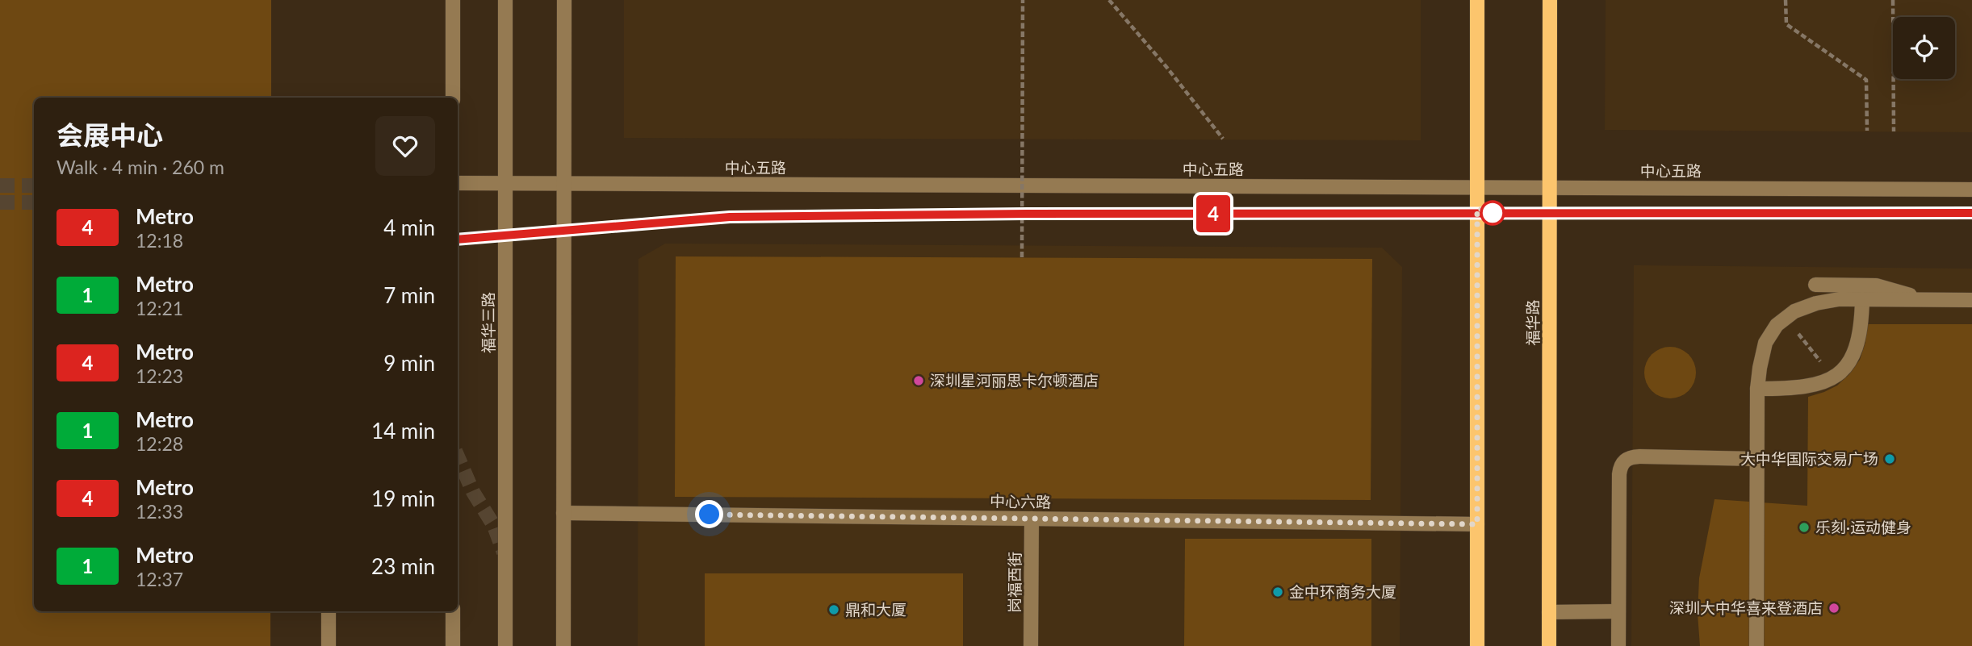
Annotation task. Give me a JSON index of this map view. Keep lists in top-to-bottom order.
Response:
{
  "streets": {
    "main road": ["福华路"],
    "street": [
      "中心五路",
      "福华三路",
      "中心六路",
      "岗福西街"
    ]
  },
  "crossings": [
    ["中心五路", "福华三路"],
    ["中心五路", "福华路"],
    ["中心六路", "岗福西街"]
  ],
  "places": [
    "深圳星河丽思卡尔顿酒店",
    "大中华国际交易广场",
    "乐刻·运动健身",
    "金中环商务大厦",
    "深圳大中华喜来登酒店",
    "鼎和大厦"
  ],
  "lines": ["metro line 4"],
  "page": {
    "on_map": "4",
    "heading": ["会展中心", "Walk · 4 min · 260 m"],
    "list": [
      {
        "mark": "4",
        "name": "Metro",
        "note": "12:18",
        "value": "4 min"
      },
      {
        "mark": "1",
        "name": "Metro",
        "note": "12:21",
        "value": "7 min"
      },
      {
        "mark": "4",
        "name": "Metro",
        "note": "12:23",
        "value": "9 min"
      },
      {
        "mark": "1",
        "name": "Metro",
        "note": "12:28",
        "value": "14 min"
      },
      {
        "mark": "4",
        "name": "Metro",
        "note": "12:33",
        "value": "19 min"
      },
      {
        "mark": "1",
        "name": "Metro",
        "note": "12:37",
        "value": "23 min"
      }
    ]
  }
}
